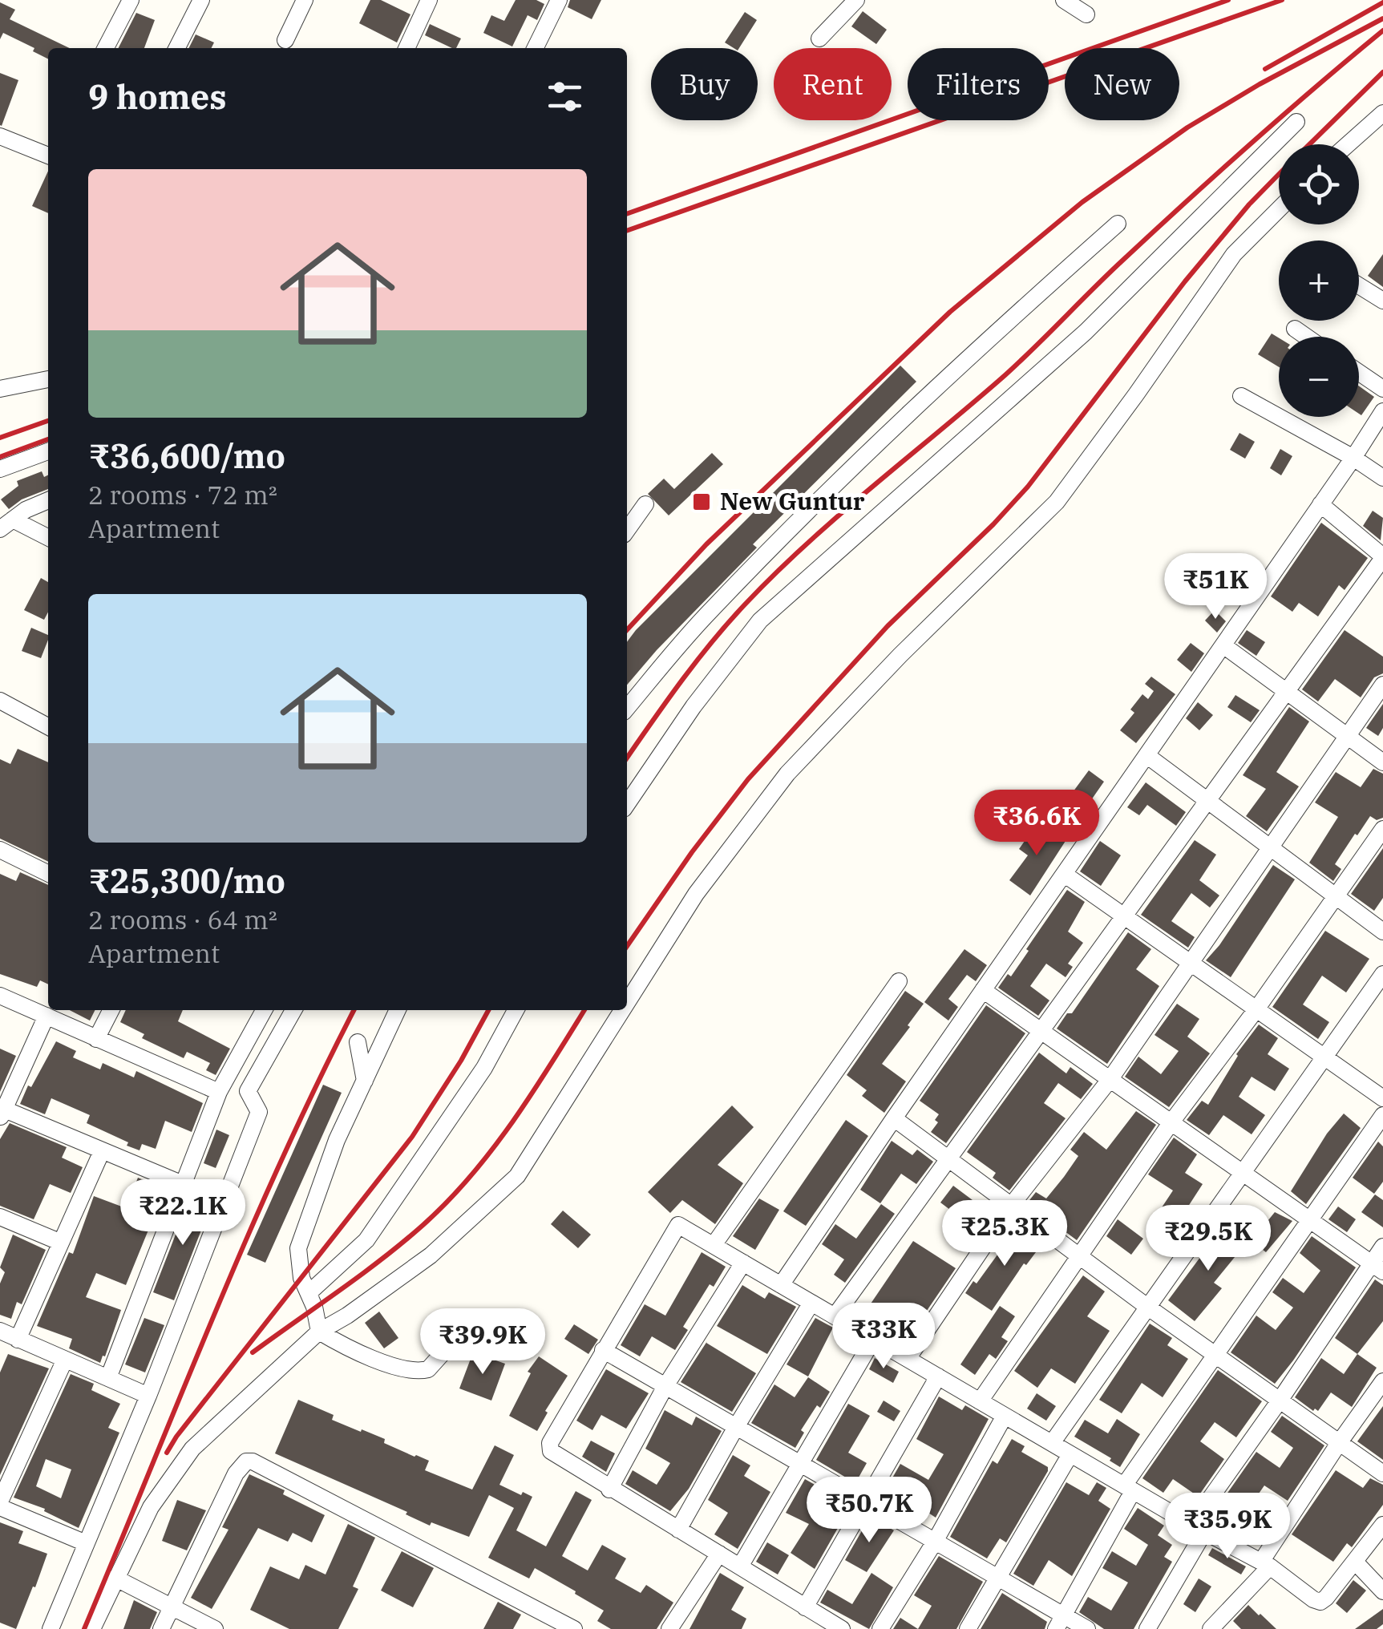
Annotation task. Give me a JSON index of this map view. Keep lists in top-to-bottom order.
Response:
{
  "places": {
    "transit": ["New Guntur"]
  },
  "page": {
    "chip": [
      "Buy",
      "Rent",
      "Filters",
      "New"
    ],
    "heading": "9 homes",
    "map_buttons": ["+", "−"],
    "list": [
      {
        "name": "₹36,600/mo",
        "note": "2 rooms · 72 m² · Apartment"
      },
      {
        "name": "₹25,300/mo",
        "note": "2 rooms · 64 m² · Apartment"
      }
    ],
    "price": [
      "₹51K",
      "₹36.6K",
      "₹22.1K",
      "₹25.3K",
      "₹29.5K",
      "₹33K",
      "₹39.9K",
      "₹50.7K",
      "₹35.9K"
    ]
  }
}
